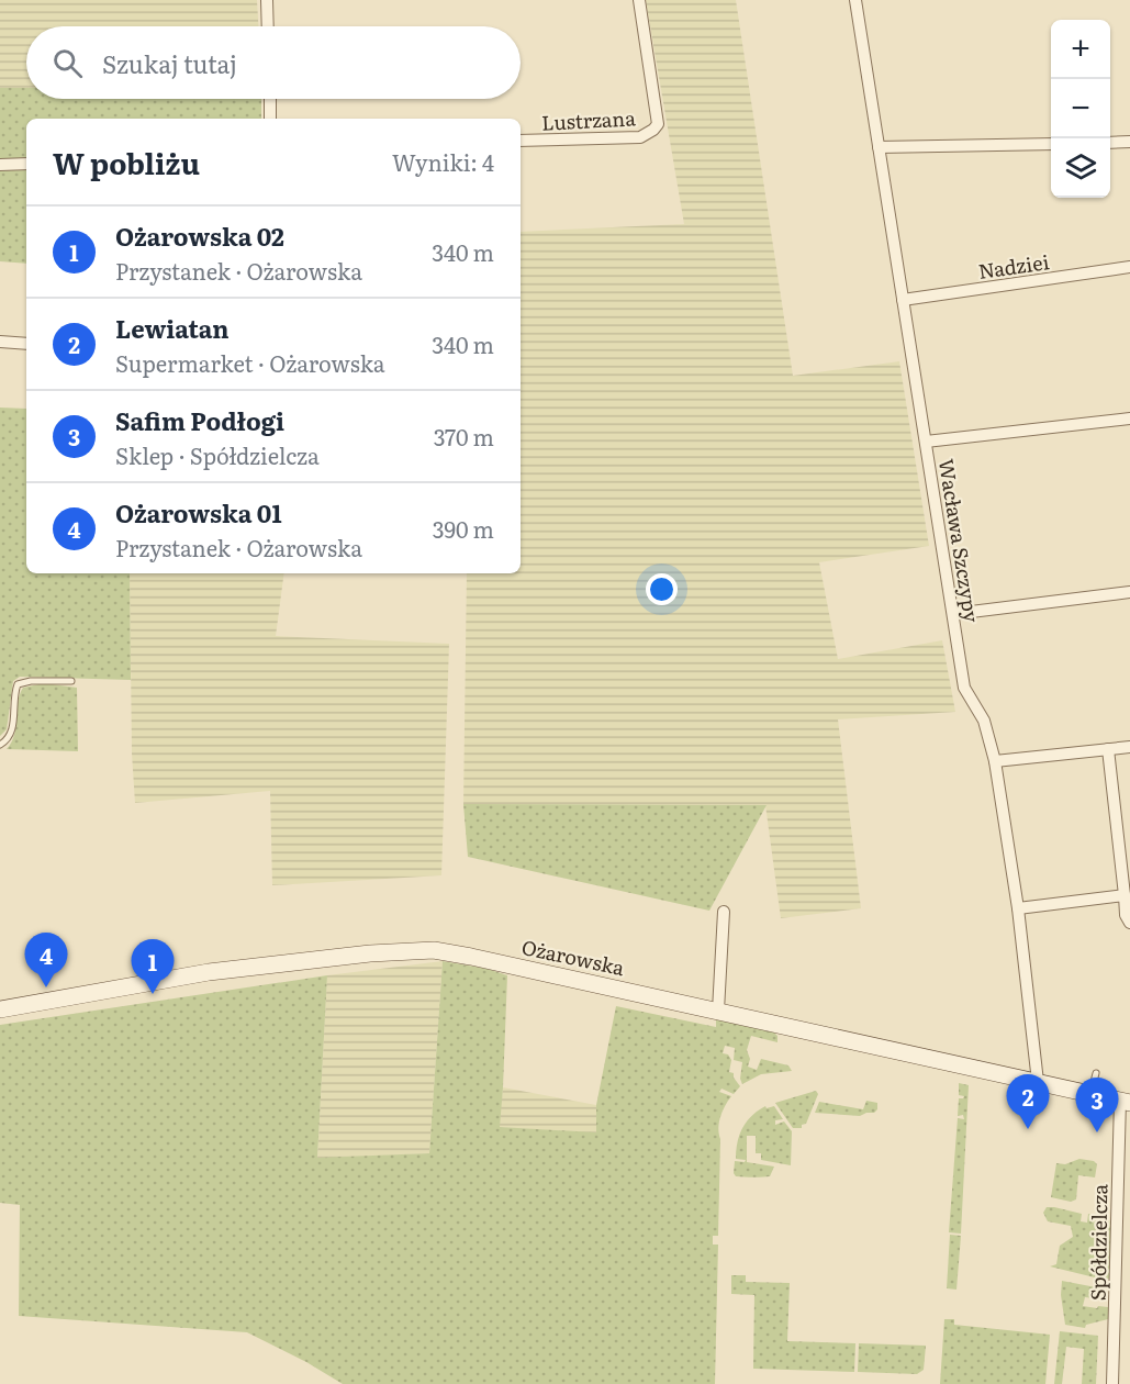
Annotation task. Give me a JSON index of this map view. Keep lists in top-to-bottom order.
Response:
{
  "streets": {
    "main road": ["Ożarowska"],
    "street": [
      "Lustrzana",
      "Nadziei",
      "Wacława Szczypy",
      "Spółdzielcza"
    ]
  },
  "crossings": [
    ["Nadziei", "Wacława Szczypy"],
    ["Wacława Szczypy", "Ożarowska"],
    ["Ożarowska", "Spółdzielcza"]
  ],
  "page": {
    "map_buttons": ["+", "−"],
    "search": "Szukaj tutaj",
    "heading": ["W pobliżu", "Wyniki: 4"],
    "list": [
      {
        "mark": "1",
        "name": "Ożarowska 02",
        "note": "Przystanek · Ożarowska",
        "value": "340 m"
      },
      {
        "mark": "2",
        "name": "Lewiatan",
        "note": "Supermarket · Ożarowska",
        "value": "340 m"
      },
      {
        "mark": "3",
        "name": "Safim Podłogi",
        "note": "Sklep · Spółdzielcza",
        "value": "370 m"
      },
      {
        "mark": "4",
        "name": "Ożarowska 01",
        "note": "Przystanek · Ożarowska",
        "value": "390 m"
      }
    ],
    "pins": [
      "4",
      "1",
      "2",
      "3"
    ]
  }
}
